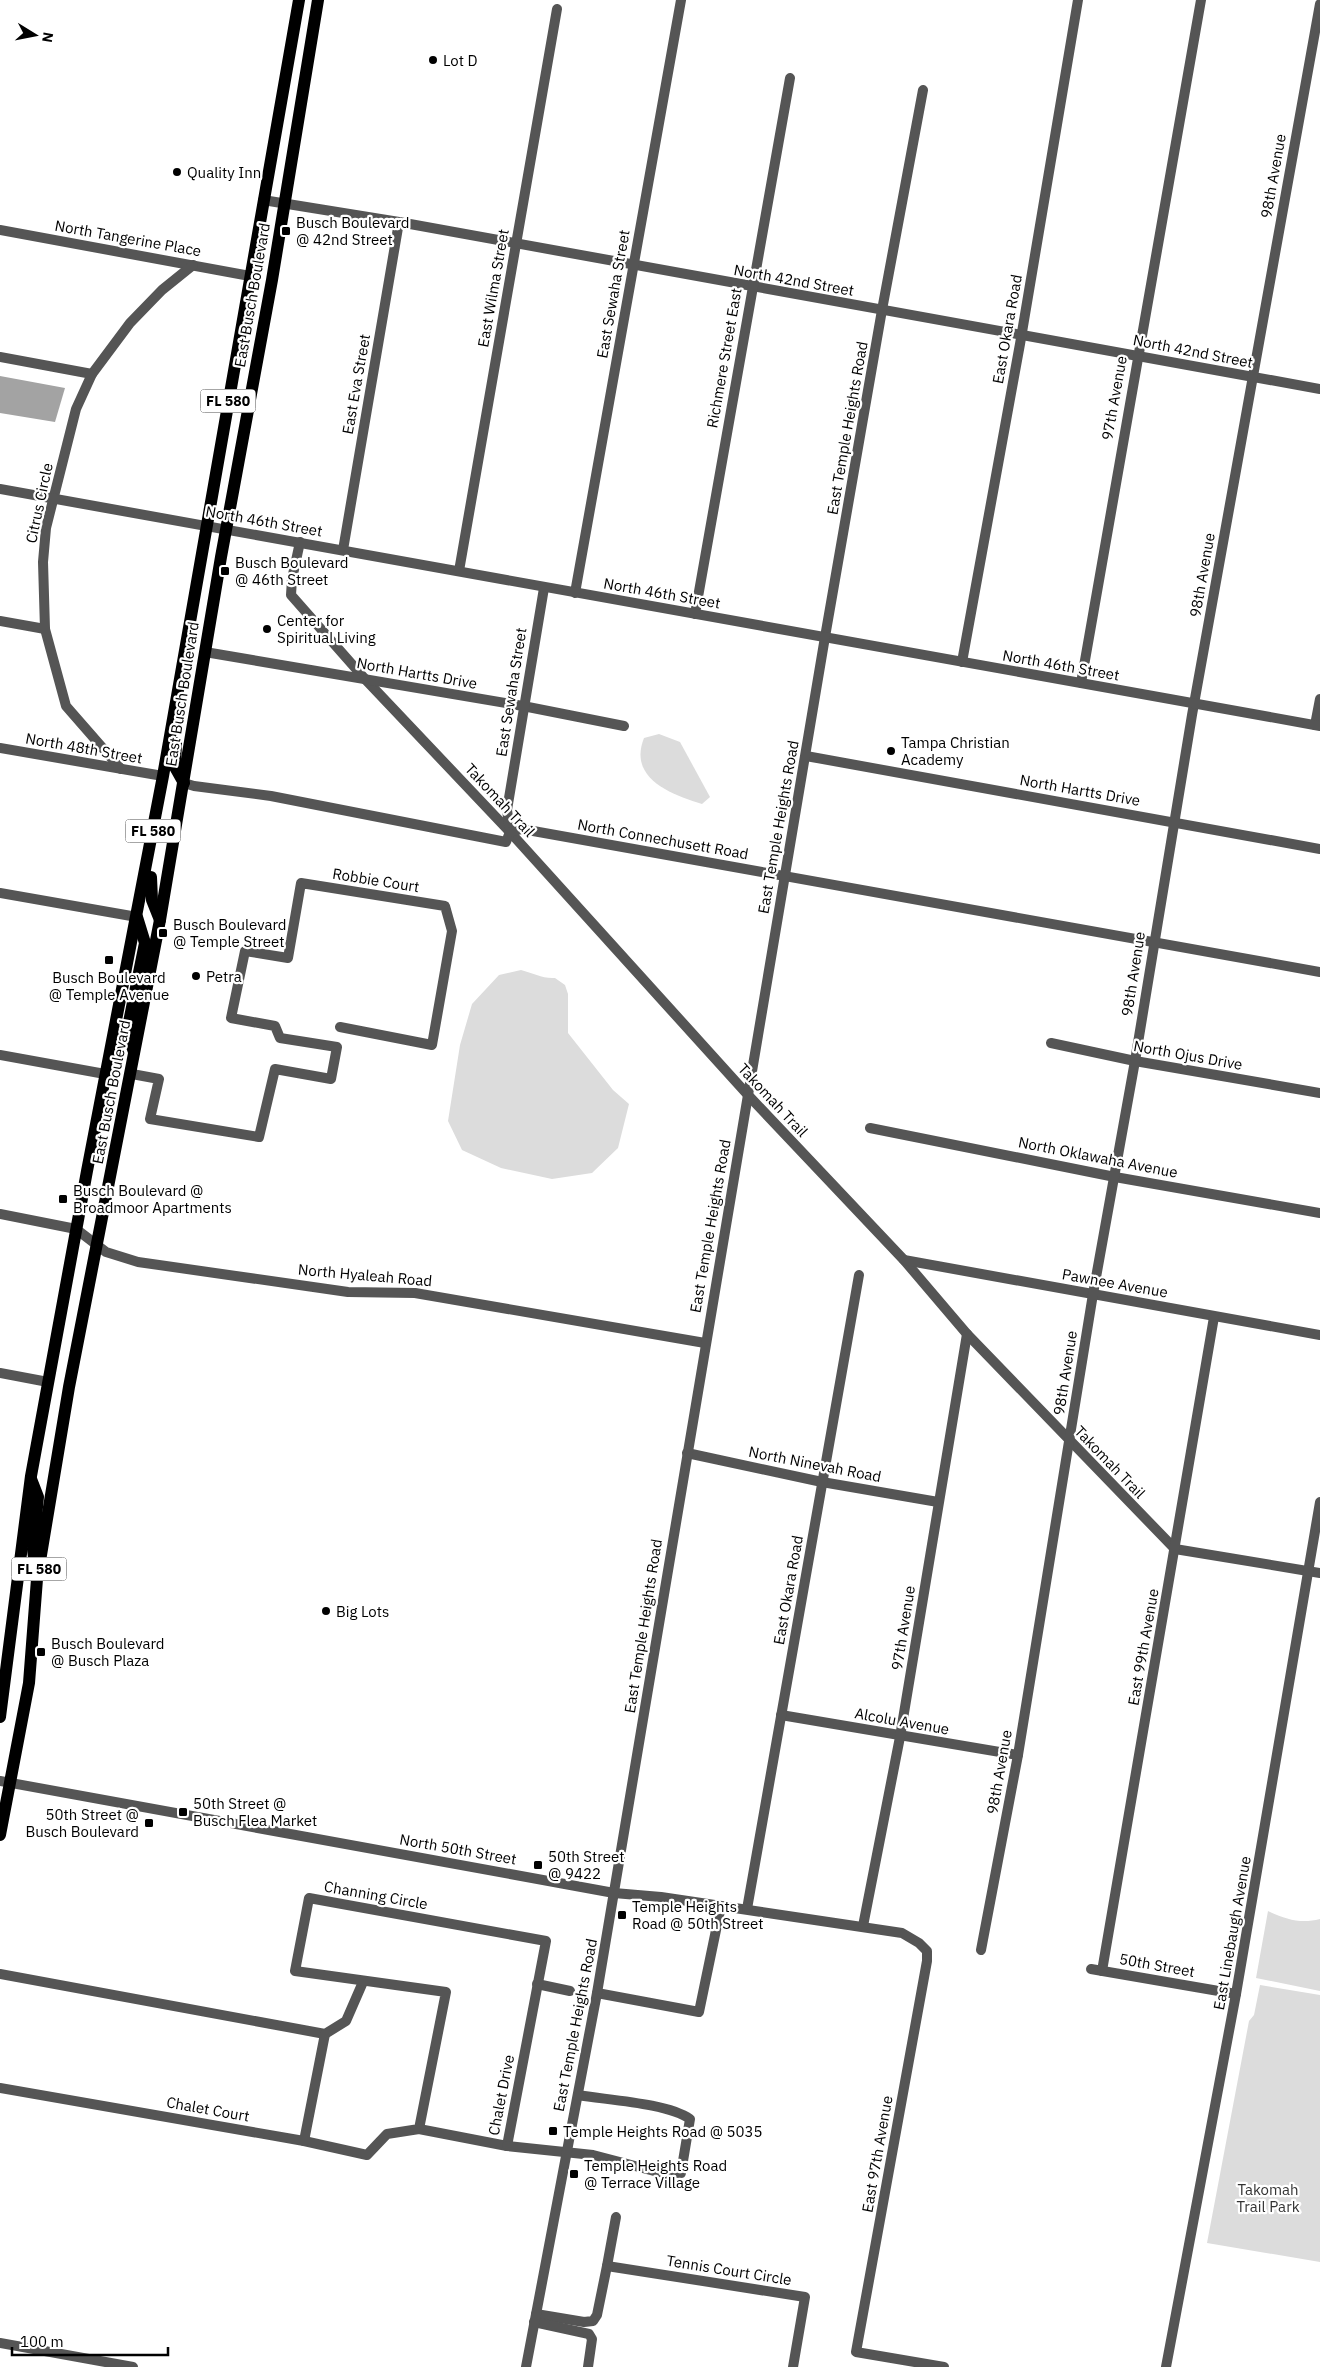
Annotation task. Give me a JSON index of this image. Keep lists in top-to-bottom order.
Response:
{
  "streets": {
    "main road": ["East Busch Boulevard", "FL 580"],
    "street": [
      "98th Avenue",
      "North Tangerine Place",
      "North 42nd Street",
      "East Wilma Street",
      "East Sewaha Street",
      "East Okara Road",
      "Richmere Street East",
      "East Eva Street",
      "97th Avenue",
      "East Temple Heights Road",
      "Citrus Circle",
      "North 46th Street",
      "North Hartts Drive",
      "North 48th Street",
      "Takomah Trail",
      "North Connechusett Road",
      "Robbie Court",
      "North Ojus Drive",
      "North Oklawaha Avenue",
      "North Hyaleah Road",
      "Pawnee Avenue",
      "North Ninevah Road",
      "East 99th Avenue",
      "Alcolu Avenue",
      "North 50th Street",
      "Channing Circle",
      "East Linebaugh Avenue",
      "50th Street",
      "Chalet Drive",
      "Chalet Court",
      "East 97th Avenue",
      "Tennis Court Circle"
    ]
  },
  "crossings": [
    ["98th Avenue", "North 42nd Street"],
    ["98th Avenue", "North 46th Street"],
    ["98th Avenue", "North Hartts Drive"],
    ["98th Avenue", "Takomah Trail"],
    ["98th Avenue", "North Connechusett Road"],
    ["98th Avenue", "North Ojus Drive"],
    ["98th Avenue", "North Oklawaha Avenue"],
    ["98th Avenue", "Pawnee Avenue"],
    ["98th Avenue", "Alcolu Avenue"],
    ["North Tangerine Place", "East Busch Boulevard"],
    ["North Tangerine Place", "Citrus Circle"],
    ["North 42nd Street", "East Wilma Street"],
    ["North 42nd Street", "East Sewaha Street"],
    ["North 42nd Street", "East Busch Boulevard"],
    ["North 42nd Street", "East Okara Road"],
    ["North 42nd Street", "Richmere Street East"],
    ["North 42nd Street", "East Eva Street"],
    ["North 42nd Street", "97th Avenue"],
    ["North 42nd Street", "East Temple Heights Road"],
    ["East Wilma Street", "North 46th Street"],
    ["East Sewaha Street", "North 46th Street"],
    ["East Sewaha Street", "North Hartts Drive"],
    ["East Sewaha Street", "Takomah Trail"],
    ["East Sewaha Street", "North Connechusett Road"],
    ["East Busch Boulevard", "North 46th Street"],
    ["East Busch Boulevard", "North Hartts Drive"],
    ["East Busch Boulevard", "North 48th Street"],
    ["East Busch Boulevard", "North Connechusett Road"],
    ["East Busch Boulevard", "Robbie Court"],
    ["East Busch Boulevard", "North Hyaleah Road"],
    ["East Busch Boulevard", "North 50th Street"],
    ["East Okara Road", "North 46th Street"],
    ["East Okara Road", "North Ninevah Road"],
    ["East Okara Road", "Alcolu Avenue"],
    ["East Okara Road", "North 50th Street"],
    ["Richmere Street East", "North 46th Street"],
    ["East Eva Street", "North 46th Street"],
    ["97th Avenue", "North 46th Street"],
    ["97th Avenue", "Takomah Trail"],
    ["97th Avenue", "North Ninevah Road"],
    ["97th Avenue", "Alcolu Avenue"],
    ["97th Avenue", "North 50th Street"],
    ["East Temple Heights Road", "North 46th Street"],
    ["East Temple Heights Road", "North Hartts Drive"],
    ["East Temple Heights Road", "Takomah Trail"],
    ["East Temple Heights Road", "North Connechusett Road"],
    ["East Temple Heights Road", "North Hyaleah Road"],
    ["East Temple Heights Road", "North Ninevah Road"],
    ["East Temple Heights Road", "North 50th Street"],
    ["Citrus Circle", "North 46th Street"],
    ["Citrus Circle", "North 48th Street"],
    ["North 46th Street", "Takomah Trail"],
    ["North Hartts Drive", "Takomah Trail"],
    ["Takomah Trail", "North Connechusett Road"],
    ["Takomah Trail", "Pawnee Avenue"],
    ["Takomah Trail", "East 99th Avenue"],
    ["Pawnee Avenue", "East 99th Avenue"],
    ["East 99th Avenue", "50th Street"],
    ["North 50th Street", "East 97th Avenue"],
    ["Channing Circle", "Chalet Drive"],
    ["East Linebaugh Avenue", "50th Street"],
    ["Chalet Drive", "Chalet Court"]
  ],
  "parks": ["Takomah Trail Park"],
  "places": {
    "other": [
      "Lot D",
      "Quality Inn",
      "Center for Spiritual Living",
      "Tampa Christian Academy",
      "Petra",
      "Big Lots"
    ],
    "transit": [
      "Busch Boulevard @ 42nd Street",
      "Busch Boulevard @ 46th Street",
      "Busch Boulevard @ Temple Street",
      "Busch Boulevard @ Temple Avenue",
      "Busch Boulevard @ Broadmoor Apartments",
      "Busch Boulevard @ Busch Plaza",
      "50th Street @ Busch Flea Market",
      "50th Street @ Busch Boulevard",
      "50th Street @ 9422",
      "Temple Heights Road @ 50th Street",
      "Temple Heights Road @ 5035",
      "Temple Heights Road @ Terrace Village"
    ]
  },
  "scale_bar": "100 m",
  "north": "right"
}
